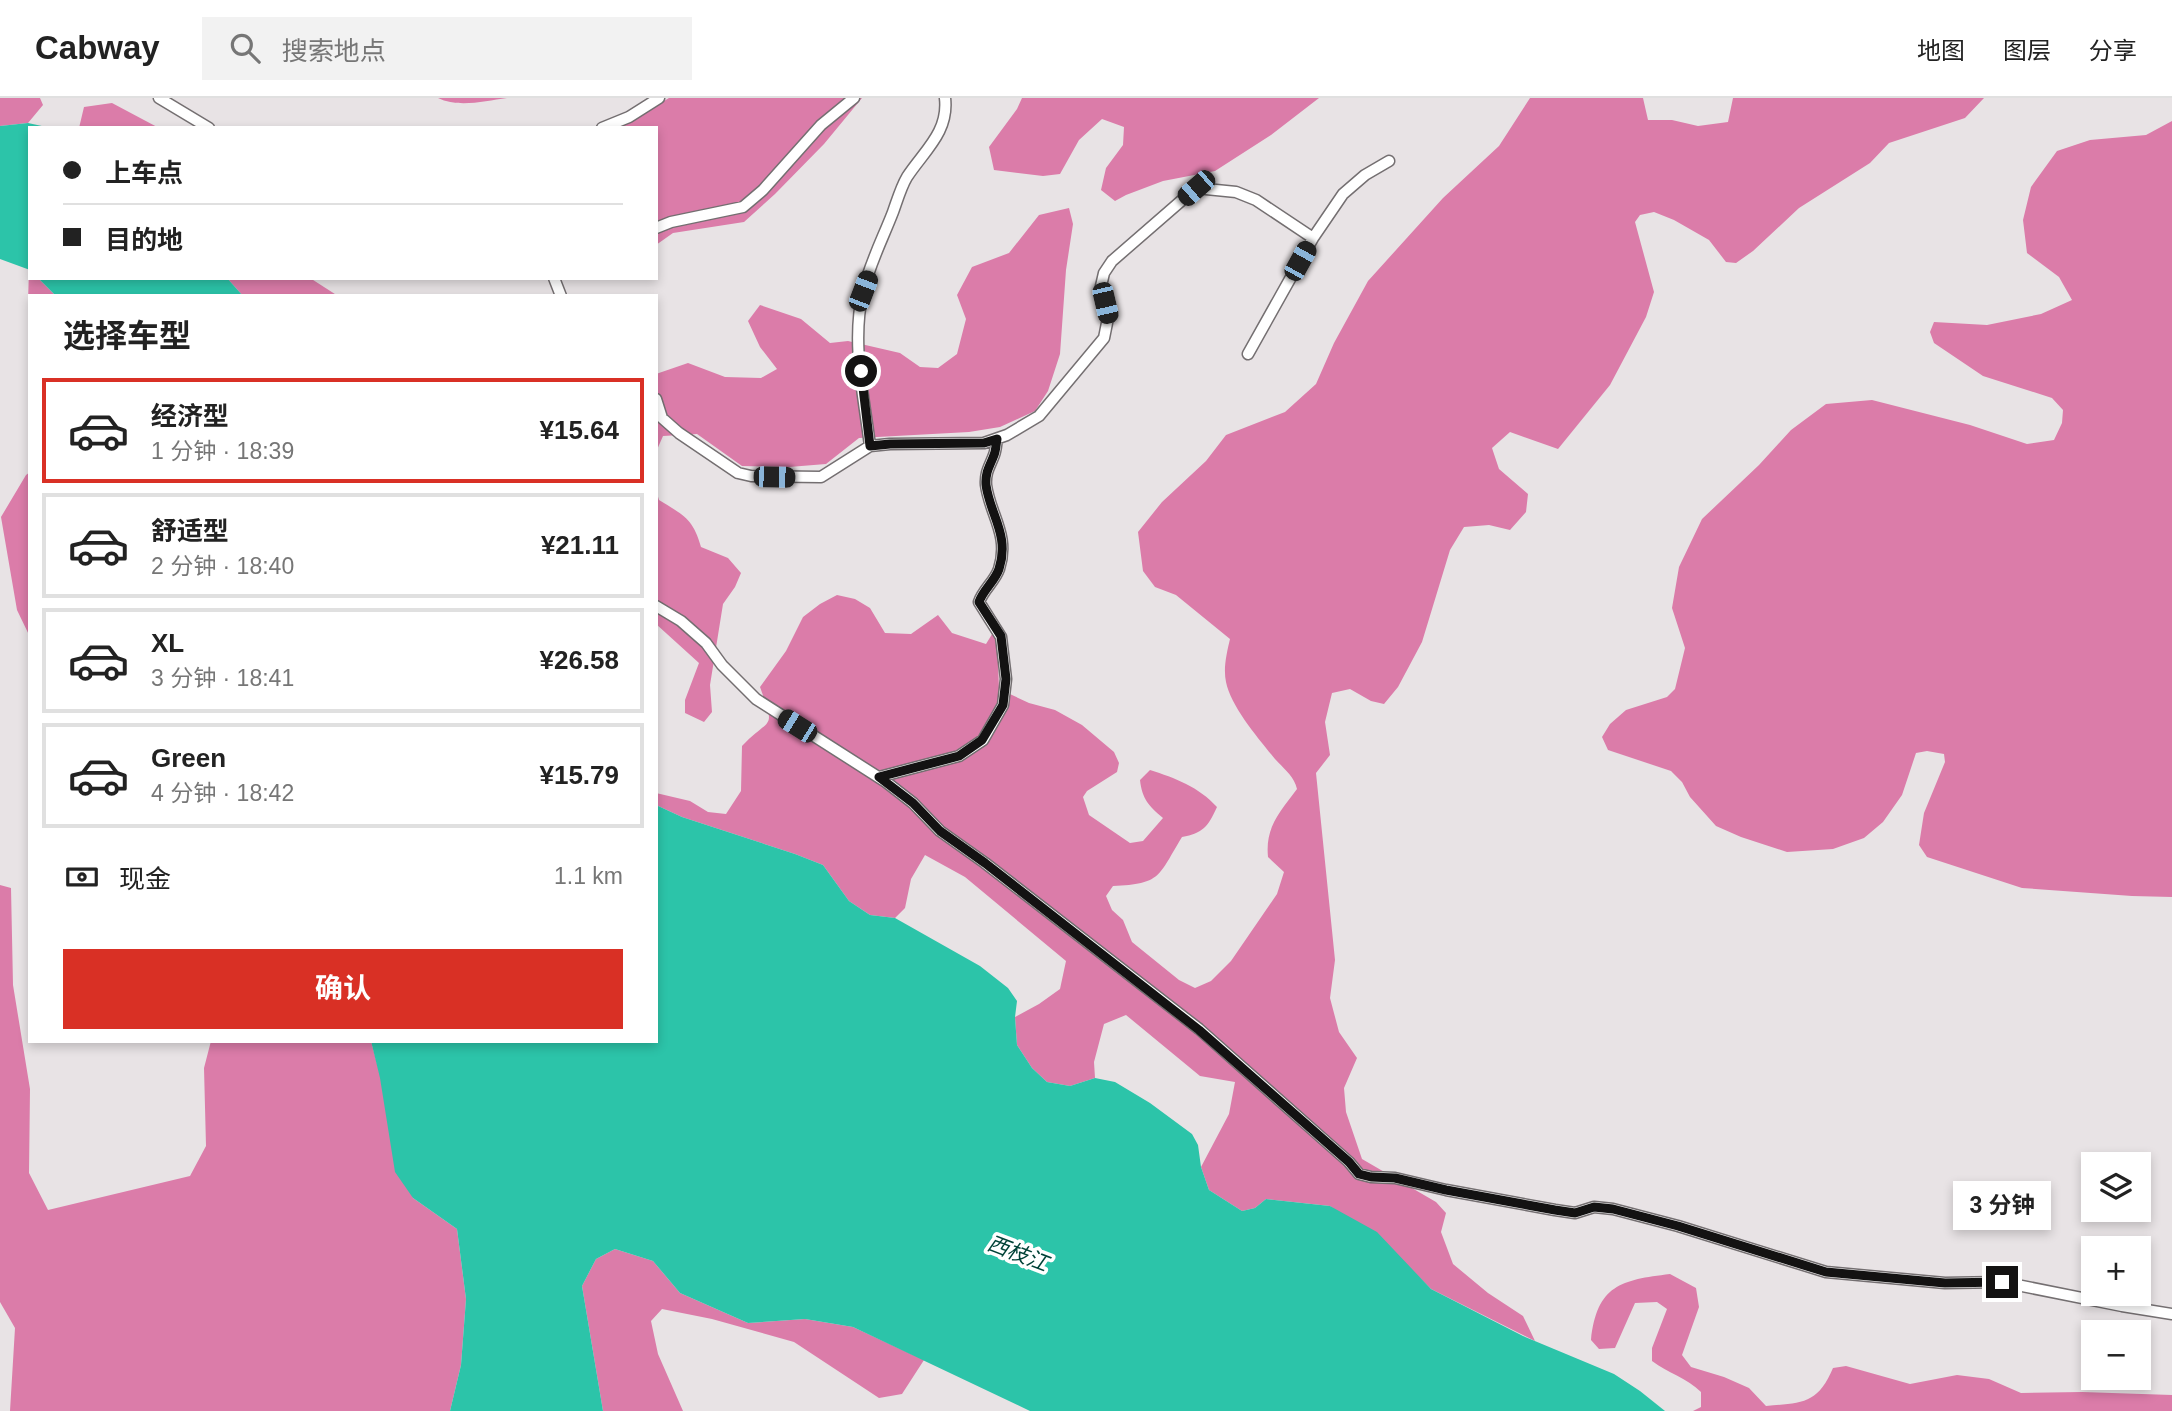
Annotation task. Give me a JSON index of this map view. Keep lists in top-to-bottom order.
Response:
{
  "water": ["西枝江"],
  "page": {
    "header": "Cabway",
    "search": "搜索地点",
    "nav": ["地图", "图层", "分享"],
    "banner": ["上车点", "目的地"],
    "heading": "选择车型",
    "list": [
      {
        "name": "经济型",
        "note": "1 分钟 · 18:39",
        "value": "¥15.64"
      },
      {
        "name": "舒适型",
        "note": "2 分钟 · 18:40",
        "value": "¥21.11"
      },
      {
        "name": "XL",
        "note": "3 分钟 · 18:41",
        "value": "¥26.58"
      },
      {
        "name": "Green",
        "note": "4 分钟 · 18:42",
        "value": "¥15.79"
      }
    ],
    "pay": ["现金", "1.1 km"],
    "buttons": "确认",
    "map_buttons": ["+", "−"],
    "bubble": "3 分钟"
  }
}
